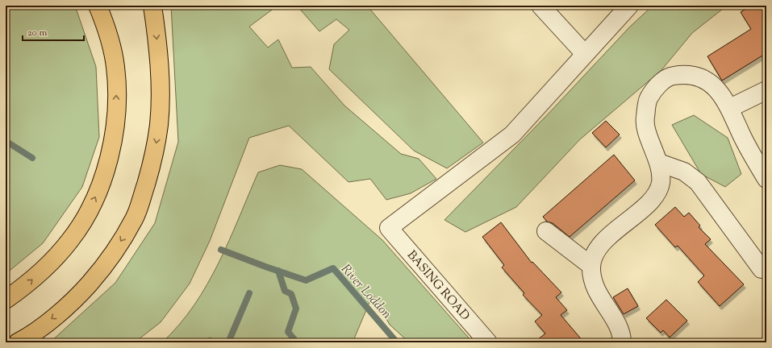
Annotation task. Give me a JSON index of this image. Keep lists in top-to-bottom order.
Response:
{
  "streets": {
    "street": ["BASING ROAD"]
  },
  "water": ["River Loddon"],
  "scale_bar": "20 m"
}
